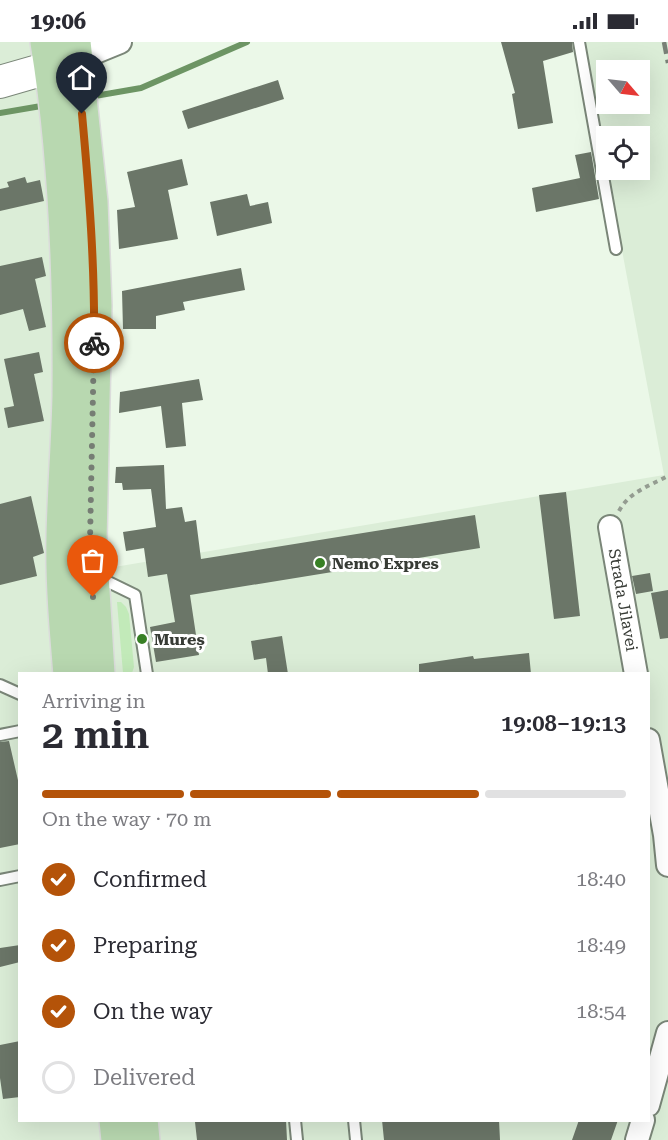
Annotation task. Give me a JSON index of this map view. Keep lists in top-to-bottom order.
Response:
{
  "streets": {
    "street": ["Strada Jilavei"]
  },
  "places": ["Nemo Expres", "Mureș"],
  "north": "bottom right",
  "page": {
    "status": "19:06",
    "heading": ["2 min", "Arriving in", "19:08–19:13"],
    "bar": "On the way · 70 m",
    "list": [
      ["Confirmed", "18:40"],
      ["Preparing", "18:49"],
      ["On the way", "18:54"],
      "Delivered"
    ]
  }
}
